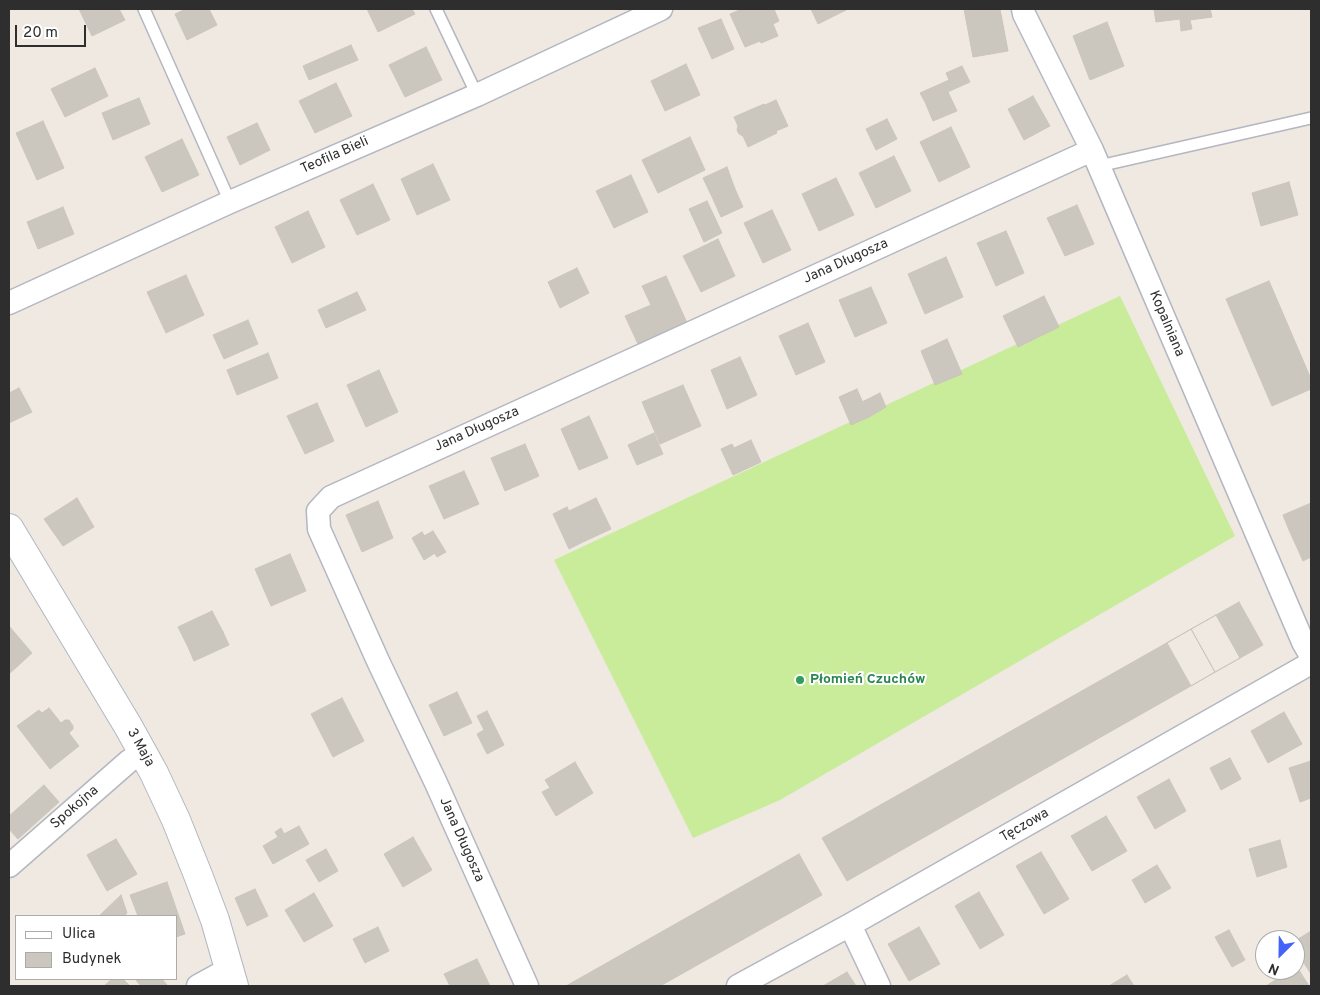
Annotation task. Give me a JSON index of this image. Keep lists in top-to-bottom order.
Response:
{
  "streets": {
    "main road": ["3 Maja"],
    "street": [
      "Teofila Bieli",
      "Jana Długosza",
      "Kopalniana",
      "Spokojna",
      "Tęczowa"
    ]
  },
  "crossings": [
    ["Jana Długosza", "Kopalniana"],
    ["3 Maja", "Spokojna"]
  ],
  "places": ["Płomień Czuchów"],
  "legend": ["Ulica", "Budynek"],
  "scale_bar": "20 m",
  "north": "bottom left"
}
